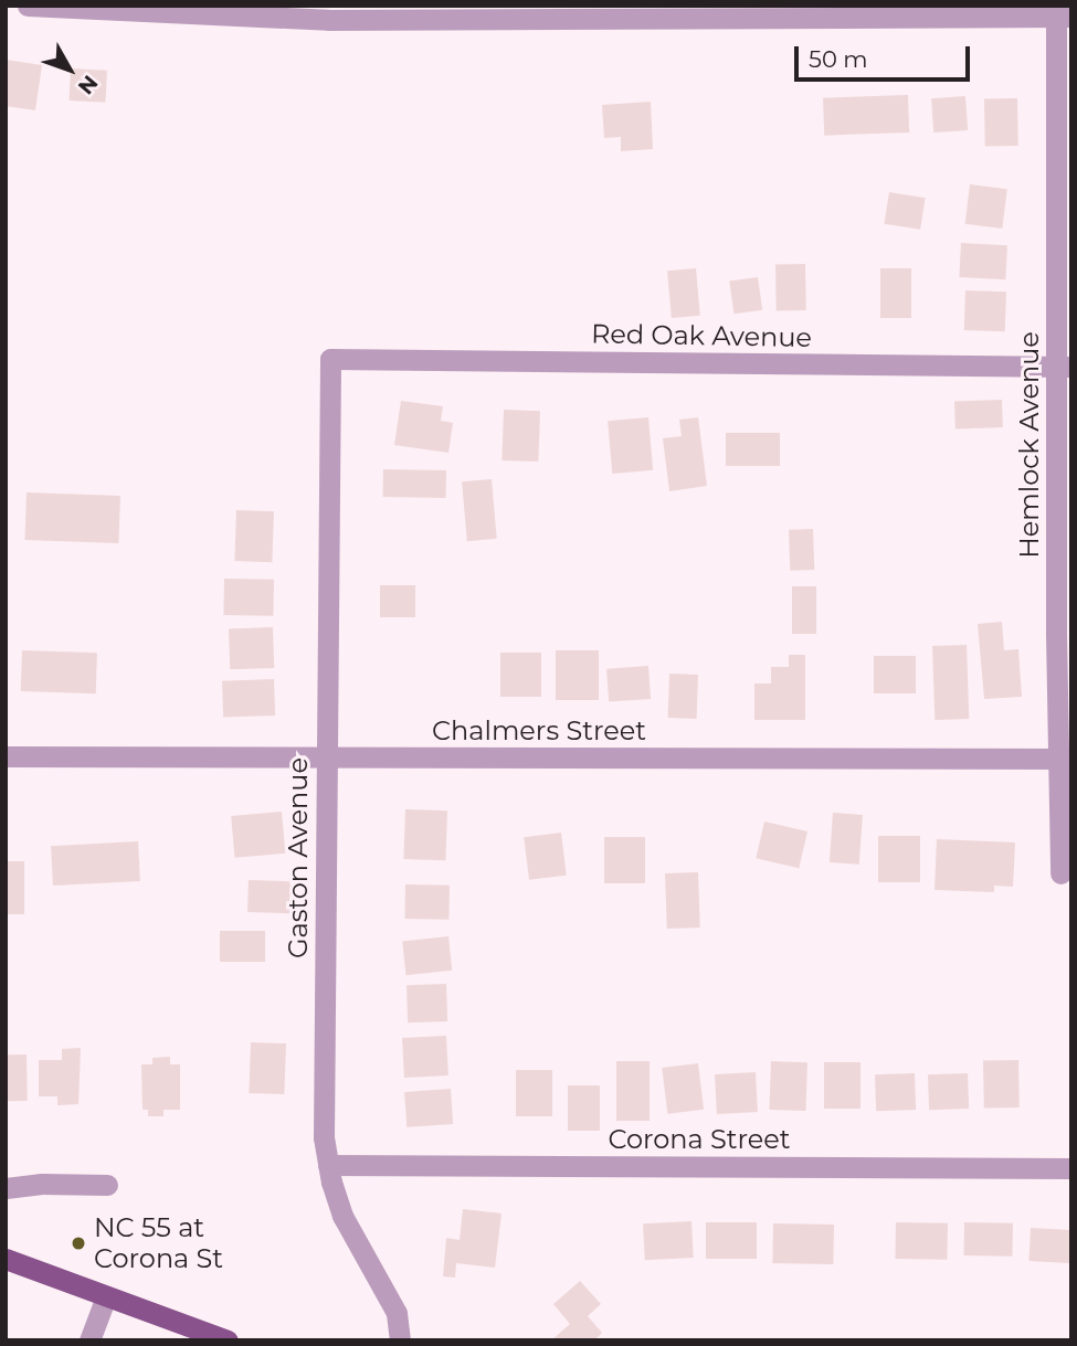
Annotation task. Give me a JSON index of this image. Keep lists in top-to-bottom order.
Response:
{
  "streets": {
    "street": [
      "Red Oak Avenue",
      "Hemlock Avenue",
      "Chalmers Street",
      "Gaston Avenue",
      "Corona Street"
    ]
  },
  "crossings": [
    ["Red Oak Avenue", "Hemlock Avenue"],
    ["Red Oak Avenue", "Gaston Avenue"],
    ["Hemlock Avenue", "Chalmers Street"],
    ["Chalmers Street", "Gaston Avenue"],
    ["Gaston Avenue", "Corona Street"]
  ],
  "places": ["NC 55 at Corona St"],
  "scale_bar": "50 m",
  "north": "bottom right"
}
